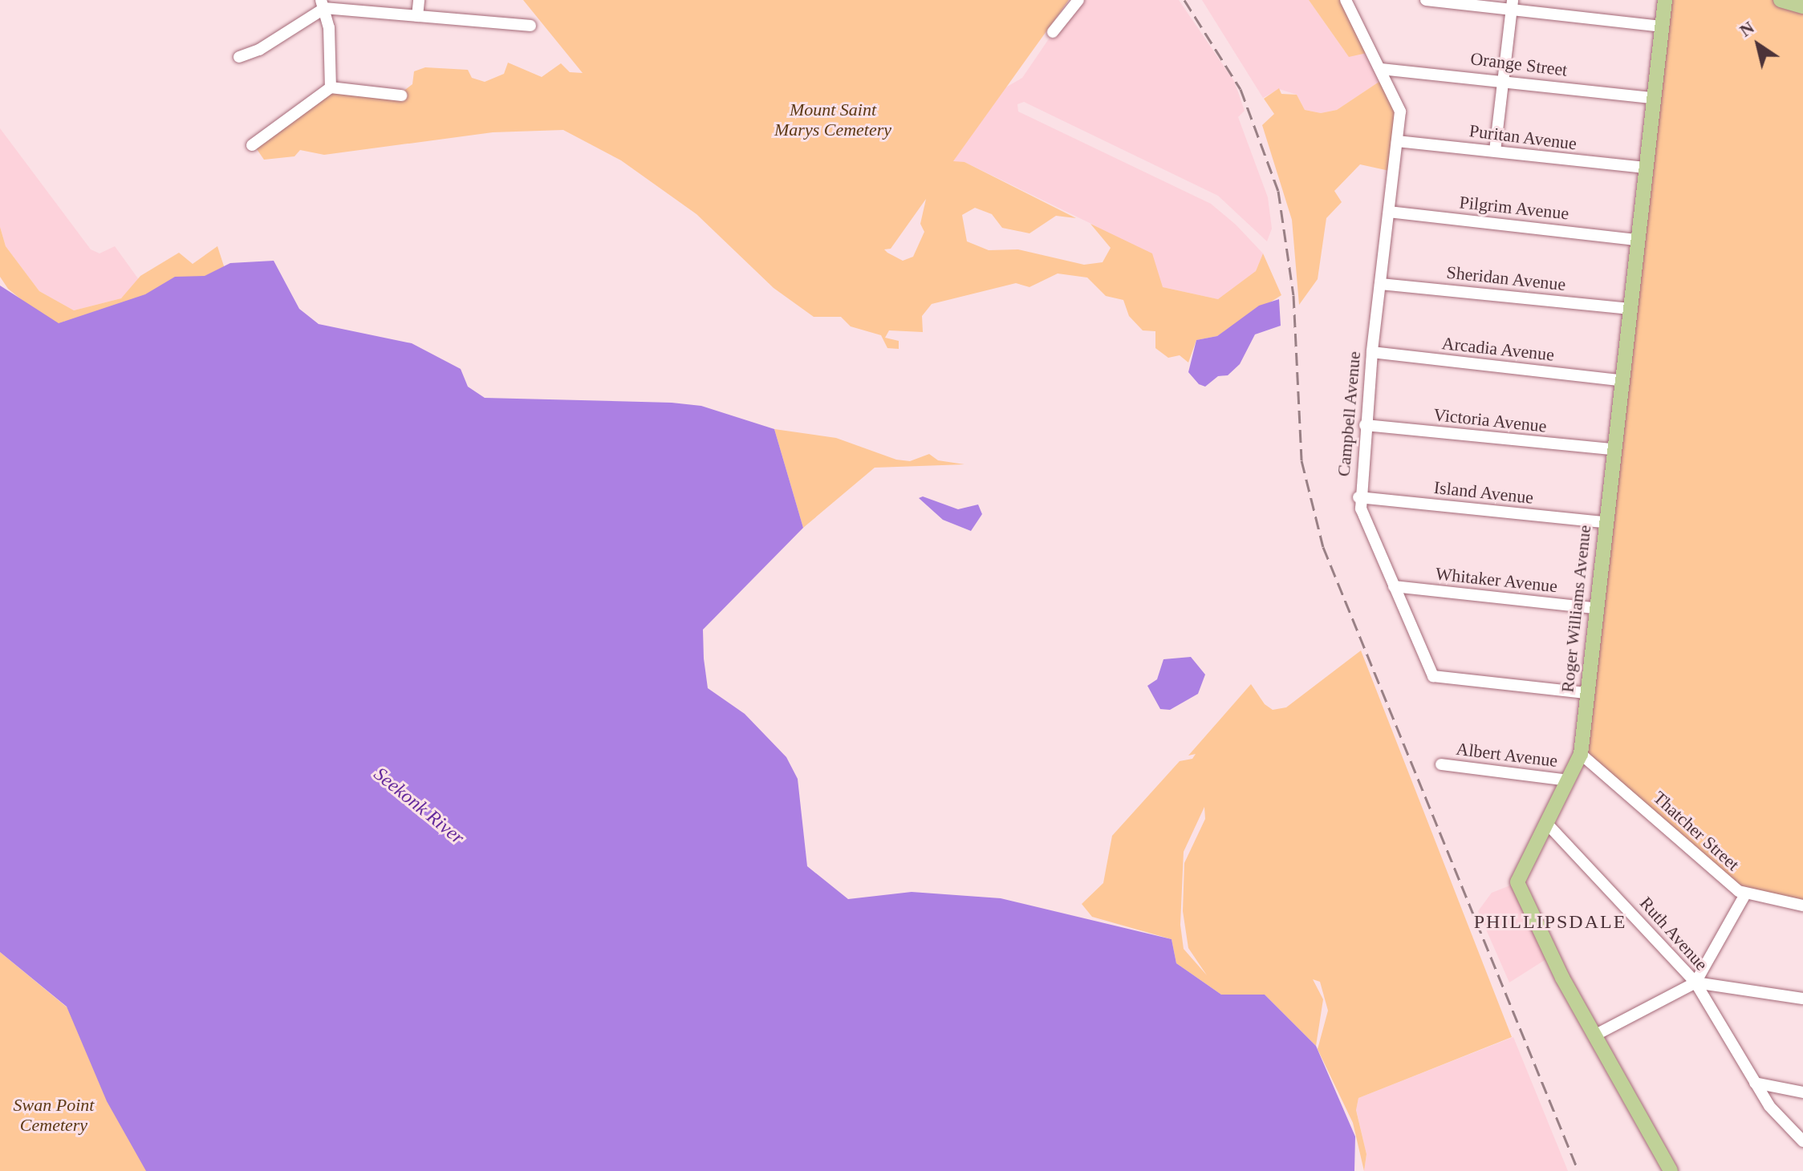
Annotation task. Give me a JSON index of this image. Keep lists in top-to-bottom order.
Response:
{
  "streets": {
    "main road": ["Roger Williams Avenue"],
    "street": [
      "Orange Street",
      "Puritan Avenue",
      "Pilgrim Avenue",
      "Sheridan Avenue",
      "Arcadia Avenue",
      "Campbell Avenue",
      "Victoria Avenue",
      "Island Avenue",
      "Whitaker Avenue",
      "Albert Avenue",
      "Thatcher Street",
      "Ruth Avenue"
    ]
  },
  "crossings": [
    ["Orange Street", "Campbell Avenue"],
    ["Orange Street", "Roger Williams Avenue"],
    ["Puritan Avenue", "Campbell Avenue"],
    ["Puritan Avenue", "Roger Williams Avenue"],
    ["Pilgrim Avenue", "Campbell Avenue"],
    ["Pilgrim Avenue", "Roger Williams Avenue"],
    ["Sheridan Avenue", "Campbell Avenue"],
    ["Sheridan Avenue", "Roger Williams Avenue"],
    ["Arcadia Avenue", "Campbell Avenue"],
    ["Arcadia Avenue", "Roger Williams Avenue"],
    ["Campbell Avenue", "Victoria Avenue"],
    ["Campbell Avenue", "Island Avenue"],
    ["Campbell Avenue", "Whitaker Avenue"],
    ["Campbell Avenue", "Roger Williams Avenue"],
    ["Victoria Avenue", "Roger Williams Avenue"],
    ["Island Avenue", "Roger Williams Avenue"],
    ["Whitaker Avenue", "Roger Williams Avenue"],
    ["Roger Williams Avenue", "Albert Avenue"],
    ["Roger Williams Avenue", "Thatcher Street"],
    ["Roger Williams Avenue", "Ruth Avenue"]
  ],
  "districts": ["PHILLIPSDALE"],
  "water": ["Seekonk River"],
  "parks": ["Mount Saint Marys Cemetery", "Swan Point Cemetery"],
  "north": "top left"
}
